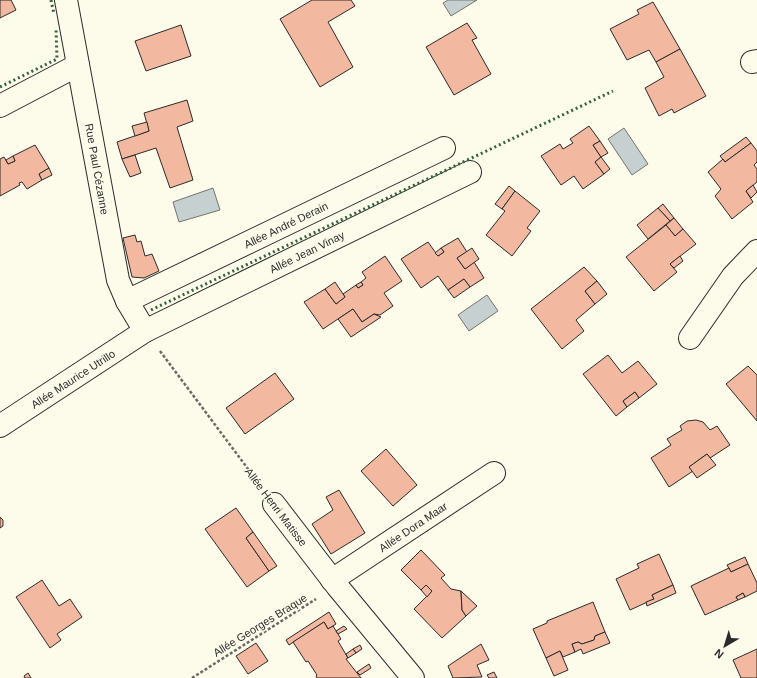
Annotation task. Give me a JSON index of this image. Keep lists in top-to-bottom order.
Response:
{
  "streets": {
    "street": [
      "Rue Paul Cézanne",
      "Allée André Derain",
      "Allée Jean Vinay",
      "Allée Maurice Utrillo",
      "Allée Henri Matisse",
      "Allée Dora Maar"
    ],
    "path": ["Allée Georges Braque"]
  },
  "crossings": [
    ["Rue Paul Cézanne", "Allée André Derain"],
    ["Rue Paul Cézanne", "Allée Jean Vinay"],
    ["Rue Paul Cézanne", "Allée Maurice Utrillo"],
    ["Rue Paul Cézanne", "Allée Henri Matisse"],
    ["Allée Jean Vinay", "Allée Maurice Utrillo"],
    ["Allée Jean Vinay", "Allée Henri Matisse"],
    ["Allée Maurice Utrillo", "Allée Henri Matisse"],
    ["Allée Henri Matisse", "Allée Dora Maar"],
    ["Allée Henri Matisse", "Allée Georges Braque"],
    ["Allée Dora Maar", "Allée Georges Braque"]
  ],
  "north": "bottom left"
}
